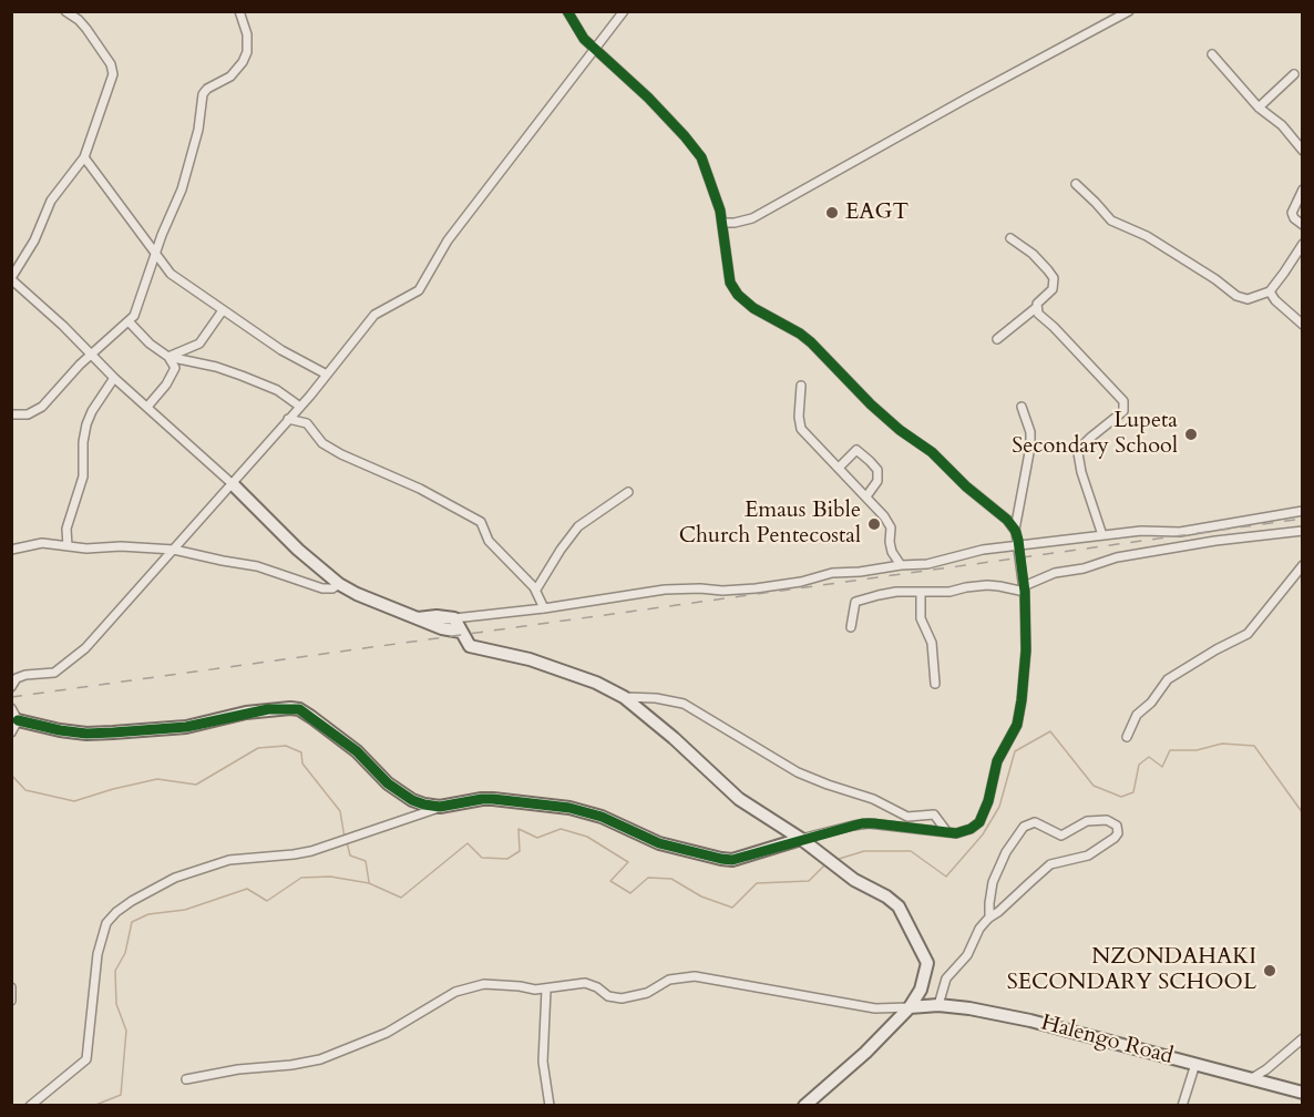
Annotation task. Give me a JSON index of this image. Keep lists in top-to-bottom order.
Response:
{
  "streets": {
    "street": ["Halengo Road"]
  },
  "places": [
    "EAGT",
    "Lupeta Secondary School",
    "Emaus Bible Church Pentecostal",
    "NZONDAHAKI SECONDARY SCHOOL"
  ]
}
